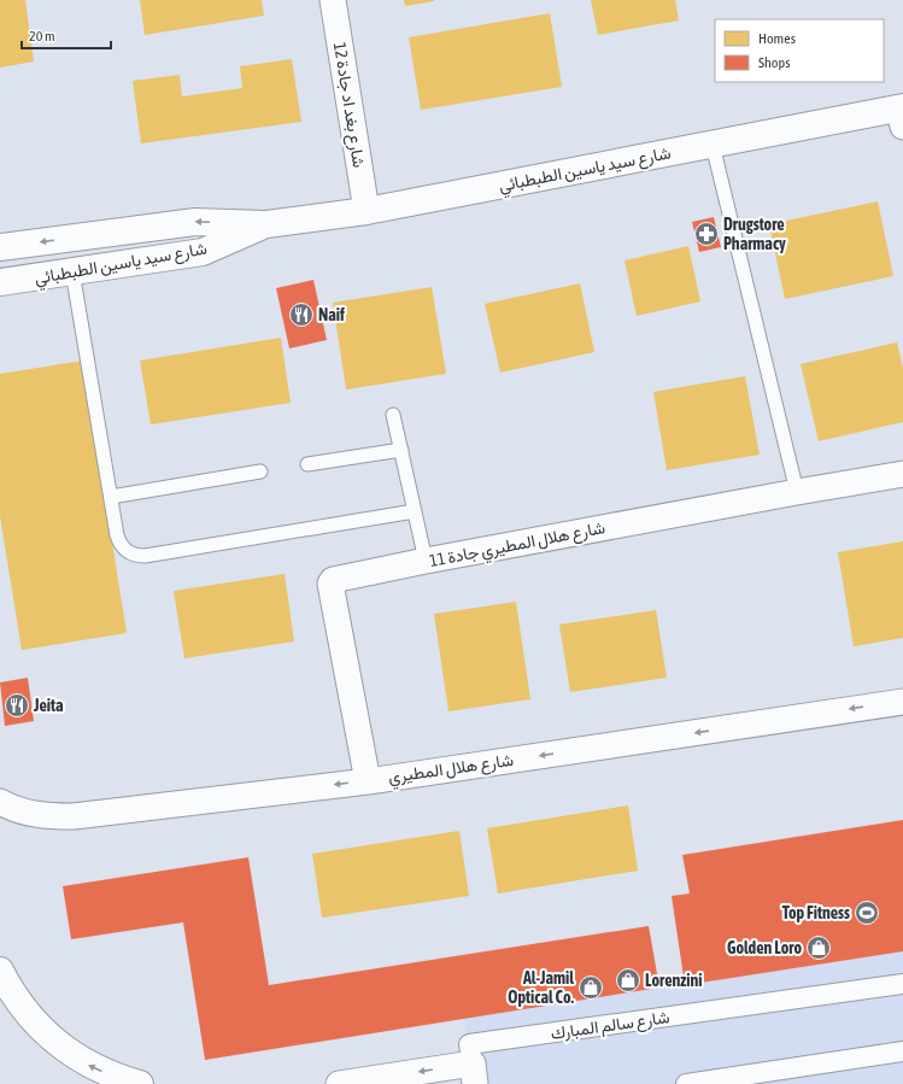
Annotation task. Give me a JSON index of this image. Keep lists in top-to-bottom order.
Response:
{
  "streets": {
    "street": [
      "شارع بغد اد جادة 12",
      "شارع سيد ياسين الطبطبائي",
      "شارع هلال المطيري جادة 11",
      "شارع هلال المطيري",
      "شارع سالم المبارك"
    ]
  },
  "crossings": [
    ["شارع بغد اد جادة 12", "شارع سيد ياسين الطبطبائي"],
    ["شارع هلال المطيري جادة 11", "شارع هلال المطيري"]
  ],
  "one_way": ["شارع هلال المطيري"],
  "places": {
    "pharmacy": ["Drugstore Pharmacy"],
    "restaurant": ["Naif", "Jeita"],
    "sports": ["Top Fitness"],
    "shop": ["Golden Loro", "Lorenzini", "Al-Jamil Optical Co."]
  },
  "legend": ["Homes", "Shops"],
  "scale_bar": "20 m"
}
